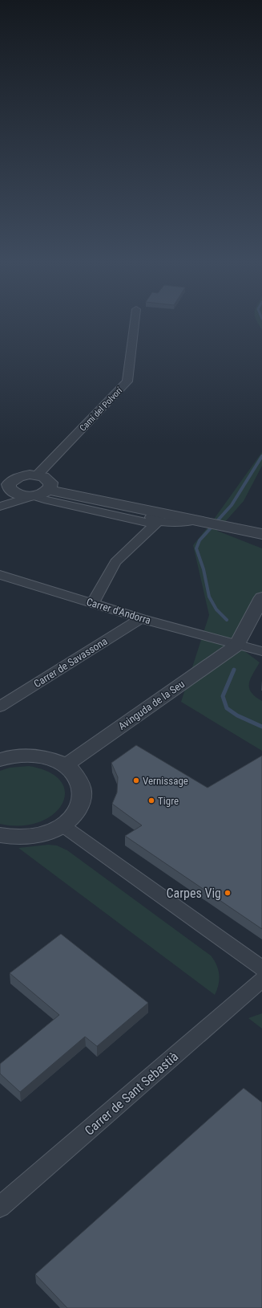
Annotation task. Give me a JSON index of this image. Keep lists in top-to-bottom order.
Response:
{
  "streets": {
    "street": [
      "Camí del Polvorí",
      "Carrer d'Andorra",
      "Carrer de Savassona",
      "Avinguda de la Seu",
      "Carrer de Sant Sebastià"
    ]
  },
  "crossings": [
    ["Carrer d'Andorra", "Carrer de Savassona"],
    ["Carrer d'Andorra", "Avinguda de la Seu"]
  ],
  "places": ["Vernissage", "Tigre", "Carpes Vig"]
}
